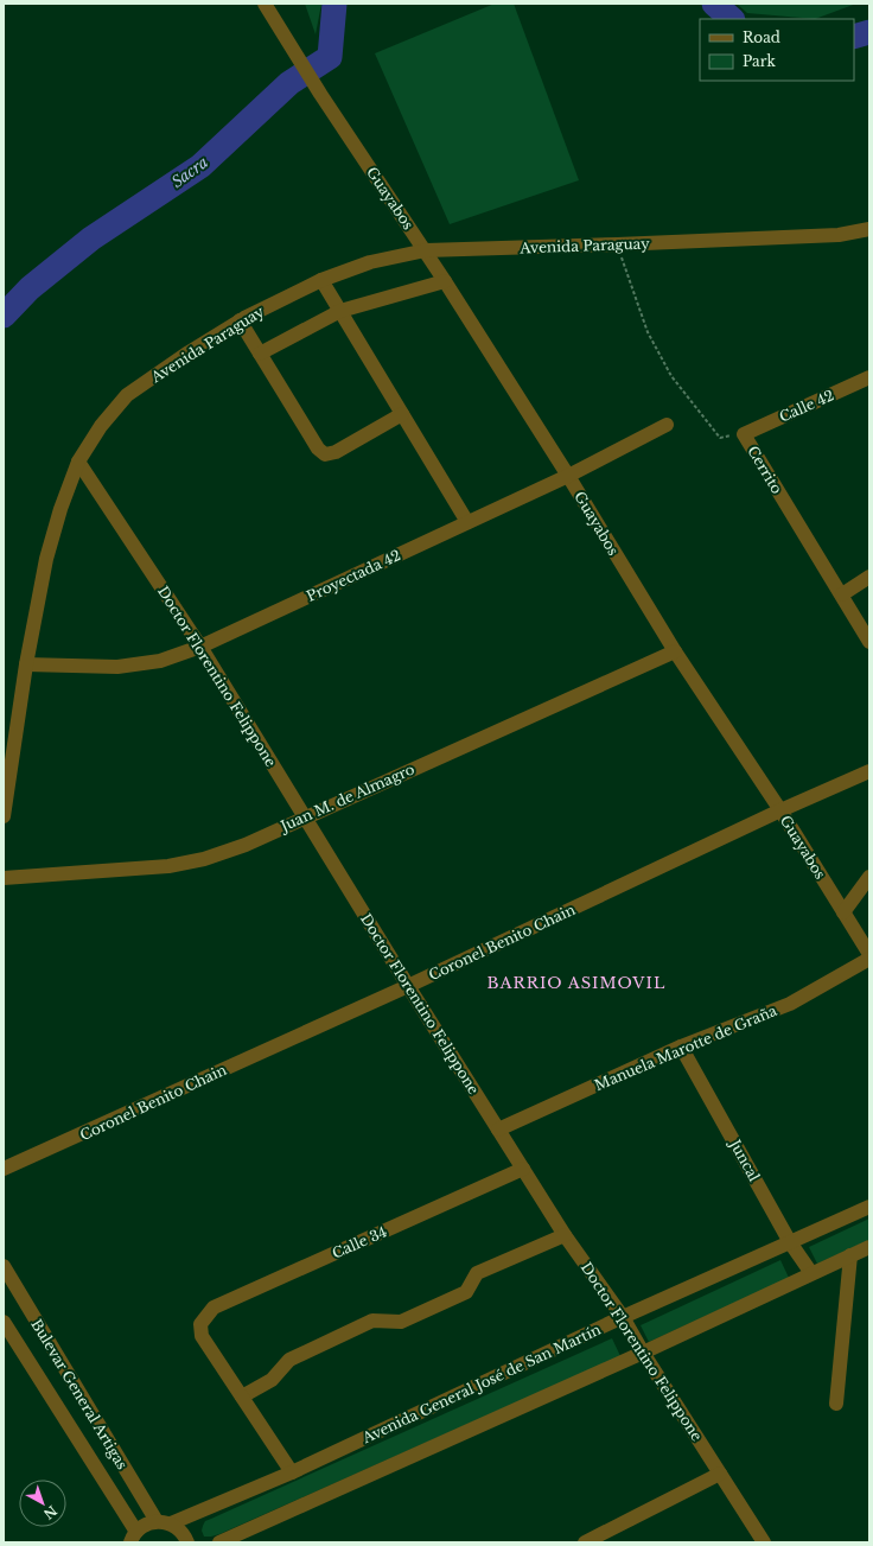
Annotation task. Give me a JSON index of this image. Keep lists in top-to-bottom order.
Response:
{
  "streets": {
    "street": [
      "Guayabos",
      "Avenida Paraguay",
      "Calle 42",
      "Cerrito",
      "Proyectada 42",
      "Doctor Florentino Felippone",
      "Juan M. de Almagro",
      "Coronel Benito Chain",
      "Manuela Marotte de Graña",
      "Juncal",
      "Calle 34",
      "Avenida General José de San Martín",
      "Bulevar General Artigas"
    ]
  },
  "crossings": [
    ["Guayabos", "Avenida Paraguay"],
    ["Guayabos", "Proyectada 42"],
    ["Guayabos", "Juan M. de Almagro"],
    ["Guayabos", "Coronel Benito Chain"],
    ["Avenida Paraguay", "Cerrito"],
    ["Avenida Paraguay", "Proyectada 42"],
    ["Avenida Paraguay", "Doctor Florentino Felippone"],
    ["Calle 42", "Cerrito"],
    ["Proyectada 42", "Doctor Florentino Felippone"],
    ["Doctor Florentino Felippone", "Juan M. de Almagro"],
    ["Doctor Florentino Felippone", "Coronel Benito Chain"],
    ["Doctor Florentino Felippone", "Manuela Marotte de Graña"],
    ["Doctor Florentino Felippone", "Calle 34"],
    ["Doctor Florentino Felippone", "Avenida General José de San Martín"],
    ["Manuela Marotte de Graña", "Juncal"],
    ["Juncal", "Avenida General José de San Martín"]
  ],
  "districts": ["BARRIO ASIMOVIL"],
  "water": ["Sacra"],
  "legend": ["Road", "Park"],
  "north": "bottom right"
}
